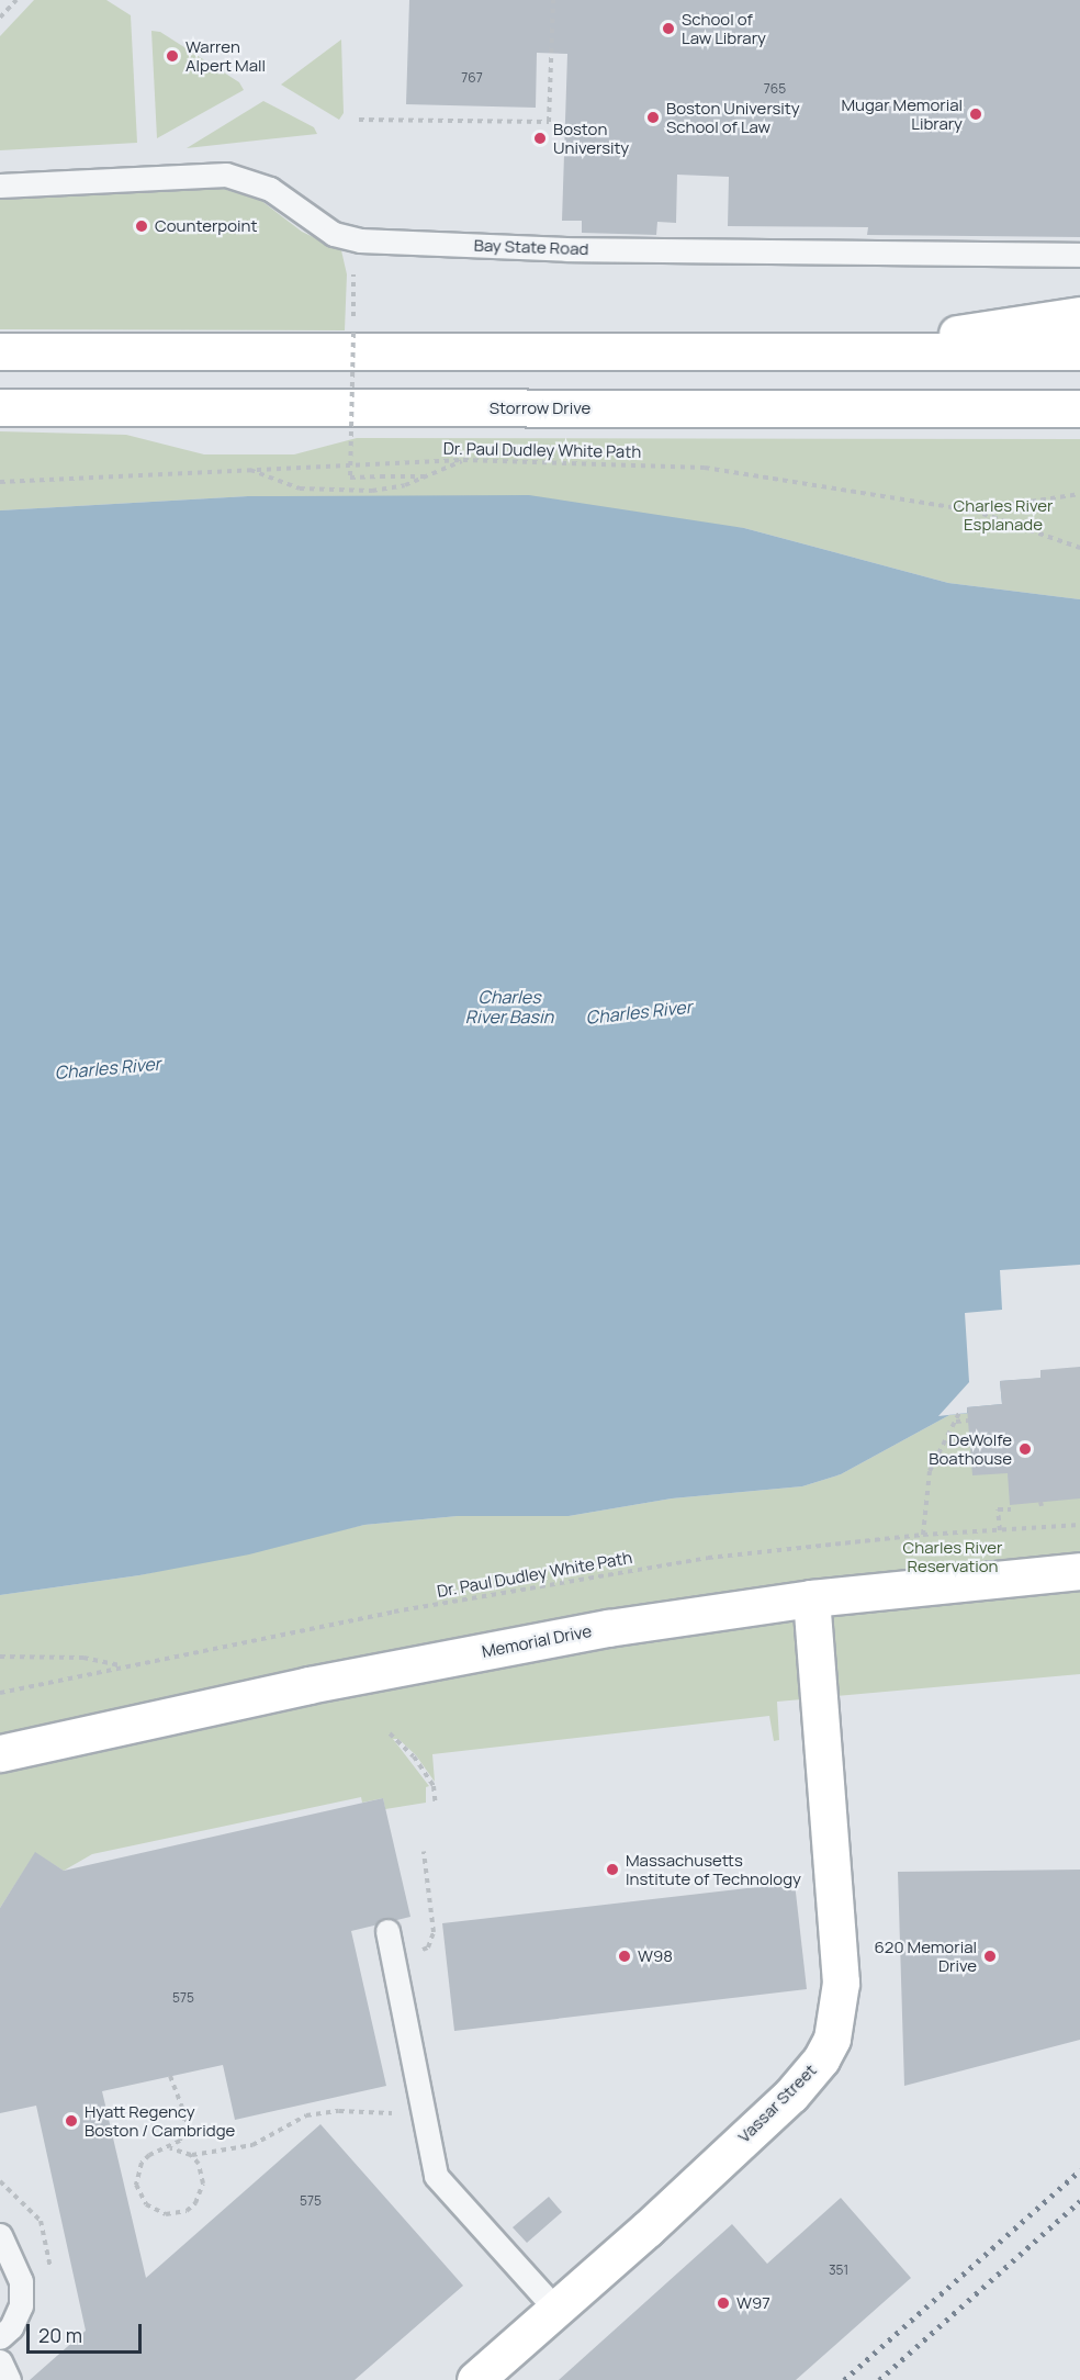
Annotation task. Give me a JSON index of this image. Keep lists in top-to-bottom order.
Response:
{
  "streets": {
    "main road": ["Storrow Drive", "Memorial Drive", "Vassar Street"],
    "lane": ["Bay State Road"],
    "path": ["Dr. Paul Dudley White Path"]
  },
  "crossings": [
    ["Memorial Drive", "Vassar Street"]
  ],
  "water": ["Charles River Basin", "Charles River"],
  "parks": ["Charles River Esplanade", "Charles River Reservation"],
  "places": [
    "School of Law Library",
    "Warren Alpert Mall",
    "Mugar Memorial Library",
    "Boston University School of Law",
    "Boston University",
    "Counterpoint",
    "DeWolfe Boathouse",
    "Massachusetts Institute of Technology",
    "W98",
    "620 Memorial Drive",
    "Hyatt Regency Boston / Cambridge",
    "W97"
  ],
  "house_numbers": [
    "767",
    "765",
    "575",
    "575",
    "351"
  ],
  "scale_bar": "20 m"
}
